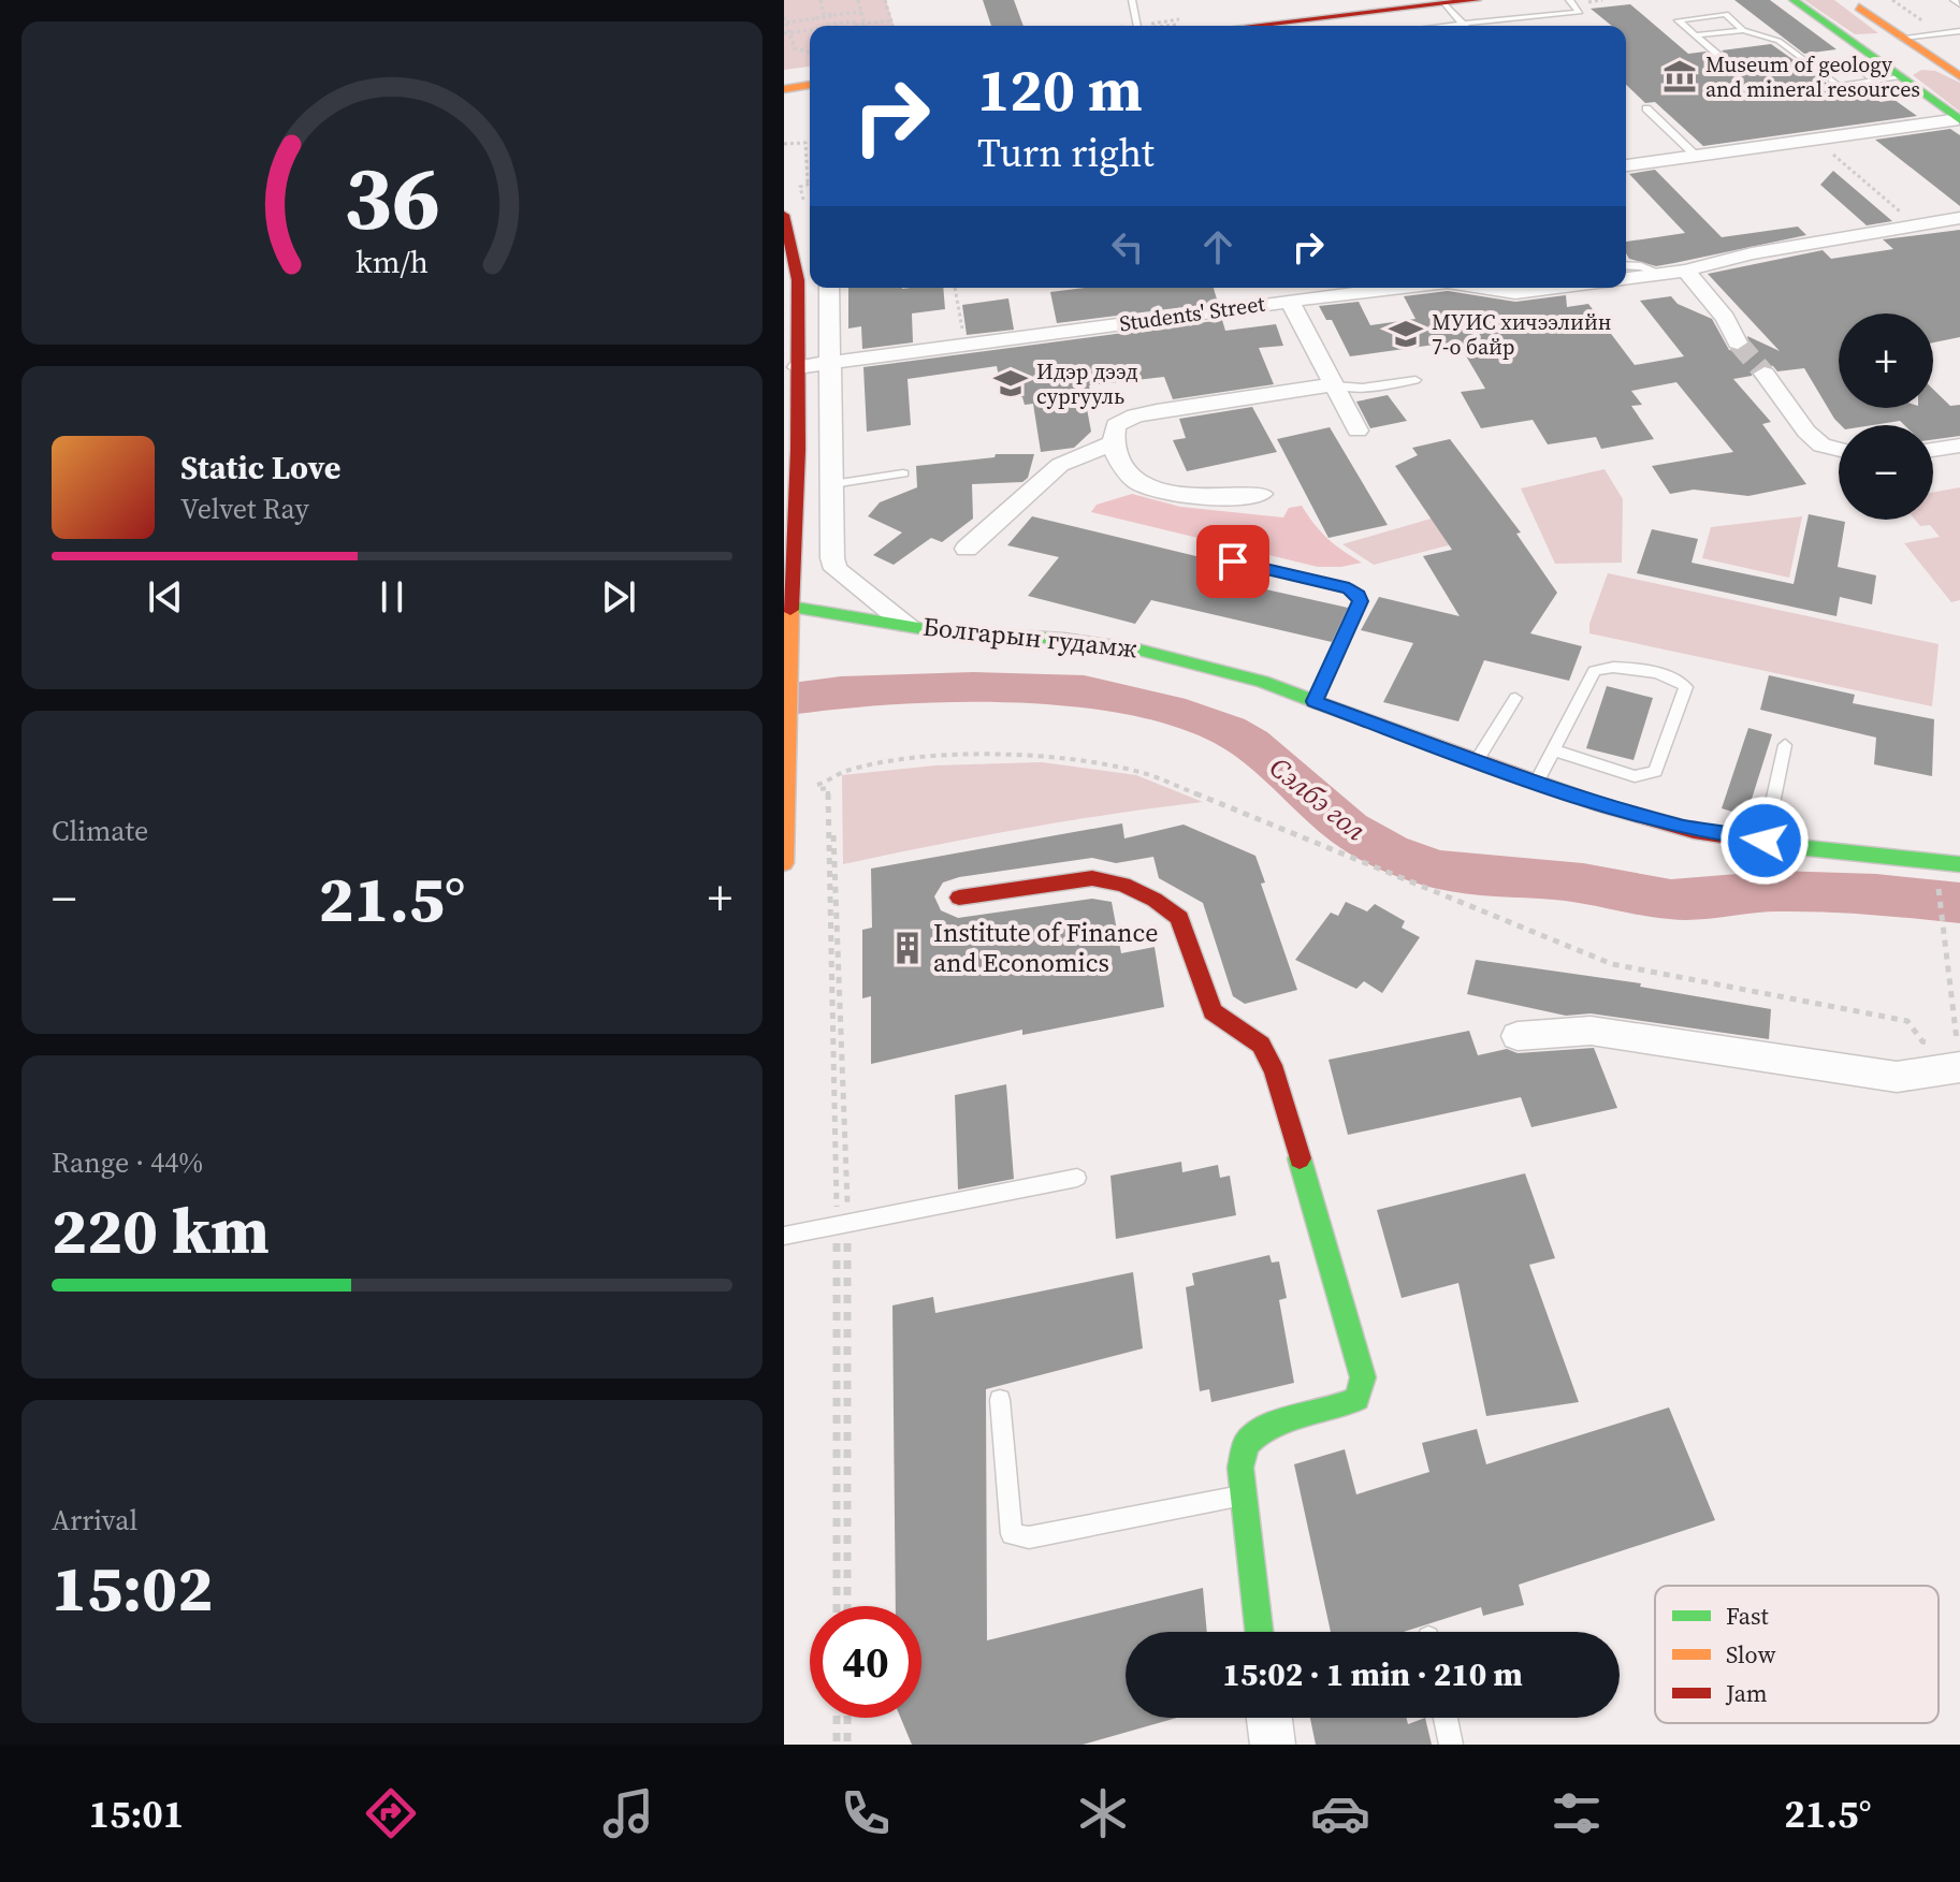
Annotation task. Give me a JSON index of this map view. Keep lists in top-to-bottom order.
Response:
{
  "streets": {
    "main road": ["Болгарын гудамж"],
    "street": ["Students' Street"]
  },
  "water": ["Сэлбэ гол"],
  "places": {
    "museum": ["Museum of geology and mineral resources"],
    "school or university": ["МУИС хичээлийн 7-о байр", "Идэр дээд сургууль"],
    "building": ["Institute of Finance and Economics"]
  },
  "legend": ["Fast", "Slow", "Jam"],
  "page": {
    "turn": ["120 m", "Turn right"],
    "map_buttons": ["+", "−"],
    "song": ["Static Love", "Velvet Ray"],
    "tile": [
      "Climate",
      ["Range · 44%", "220 km"],
      ["Arrival", "15:02"]
    ],
    "heat": ["−", "21.5°", "+"],
    "limit": "40",
    "trip": "15:02 · 1 min · 210 m",
    "tabs": ["15:01", "21.5°"],
    "gauge": ["36", "km/h"]
  }
}
